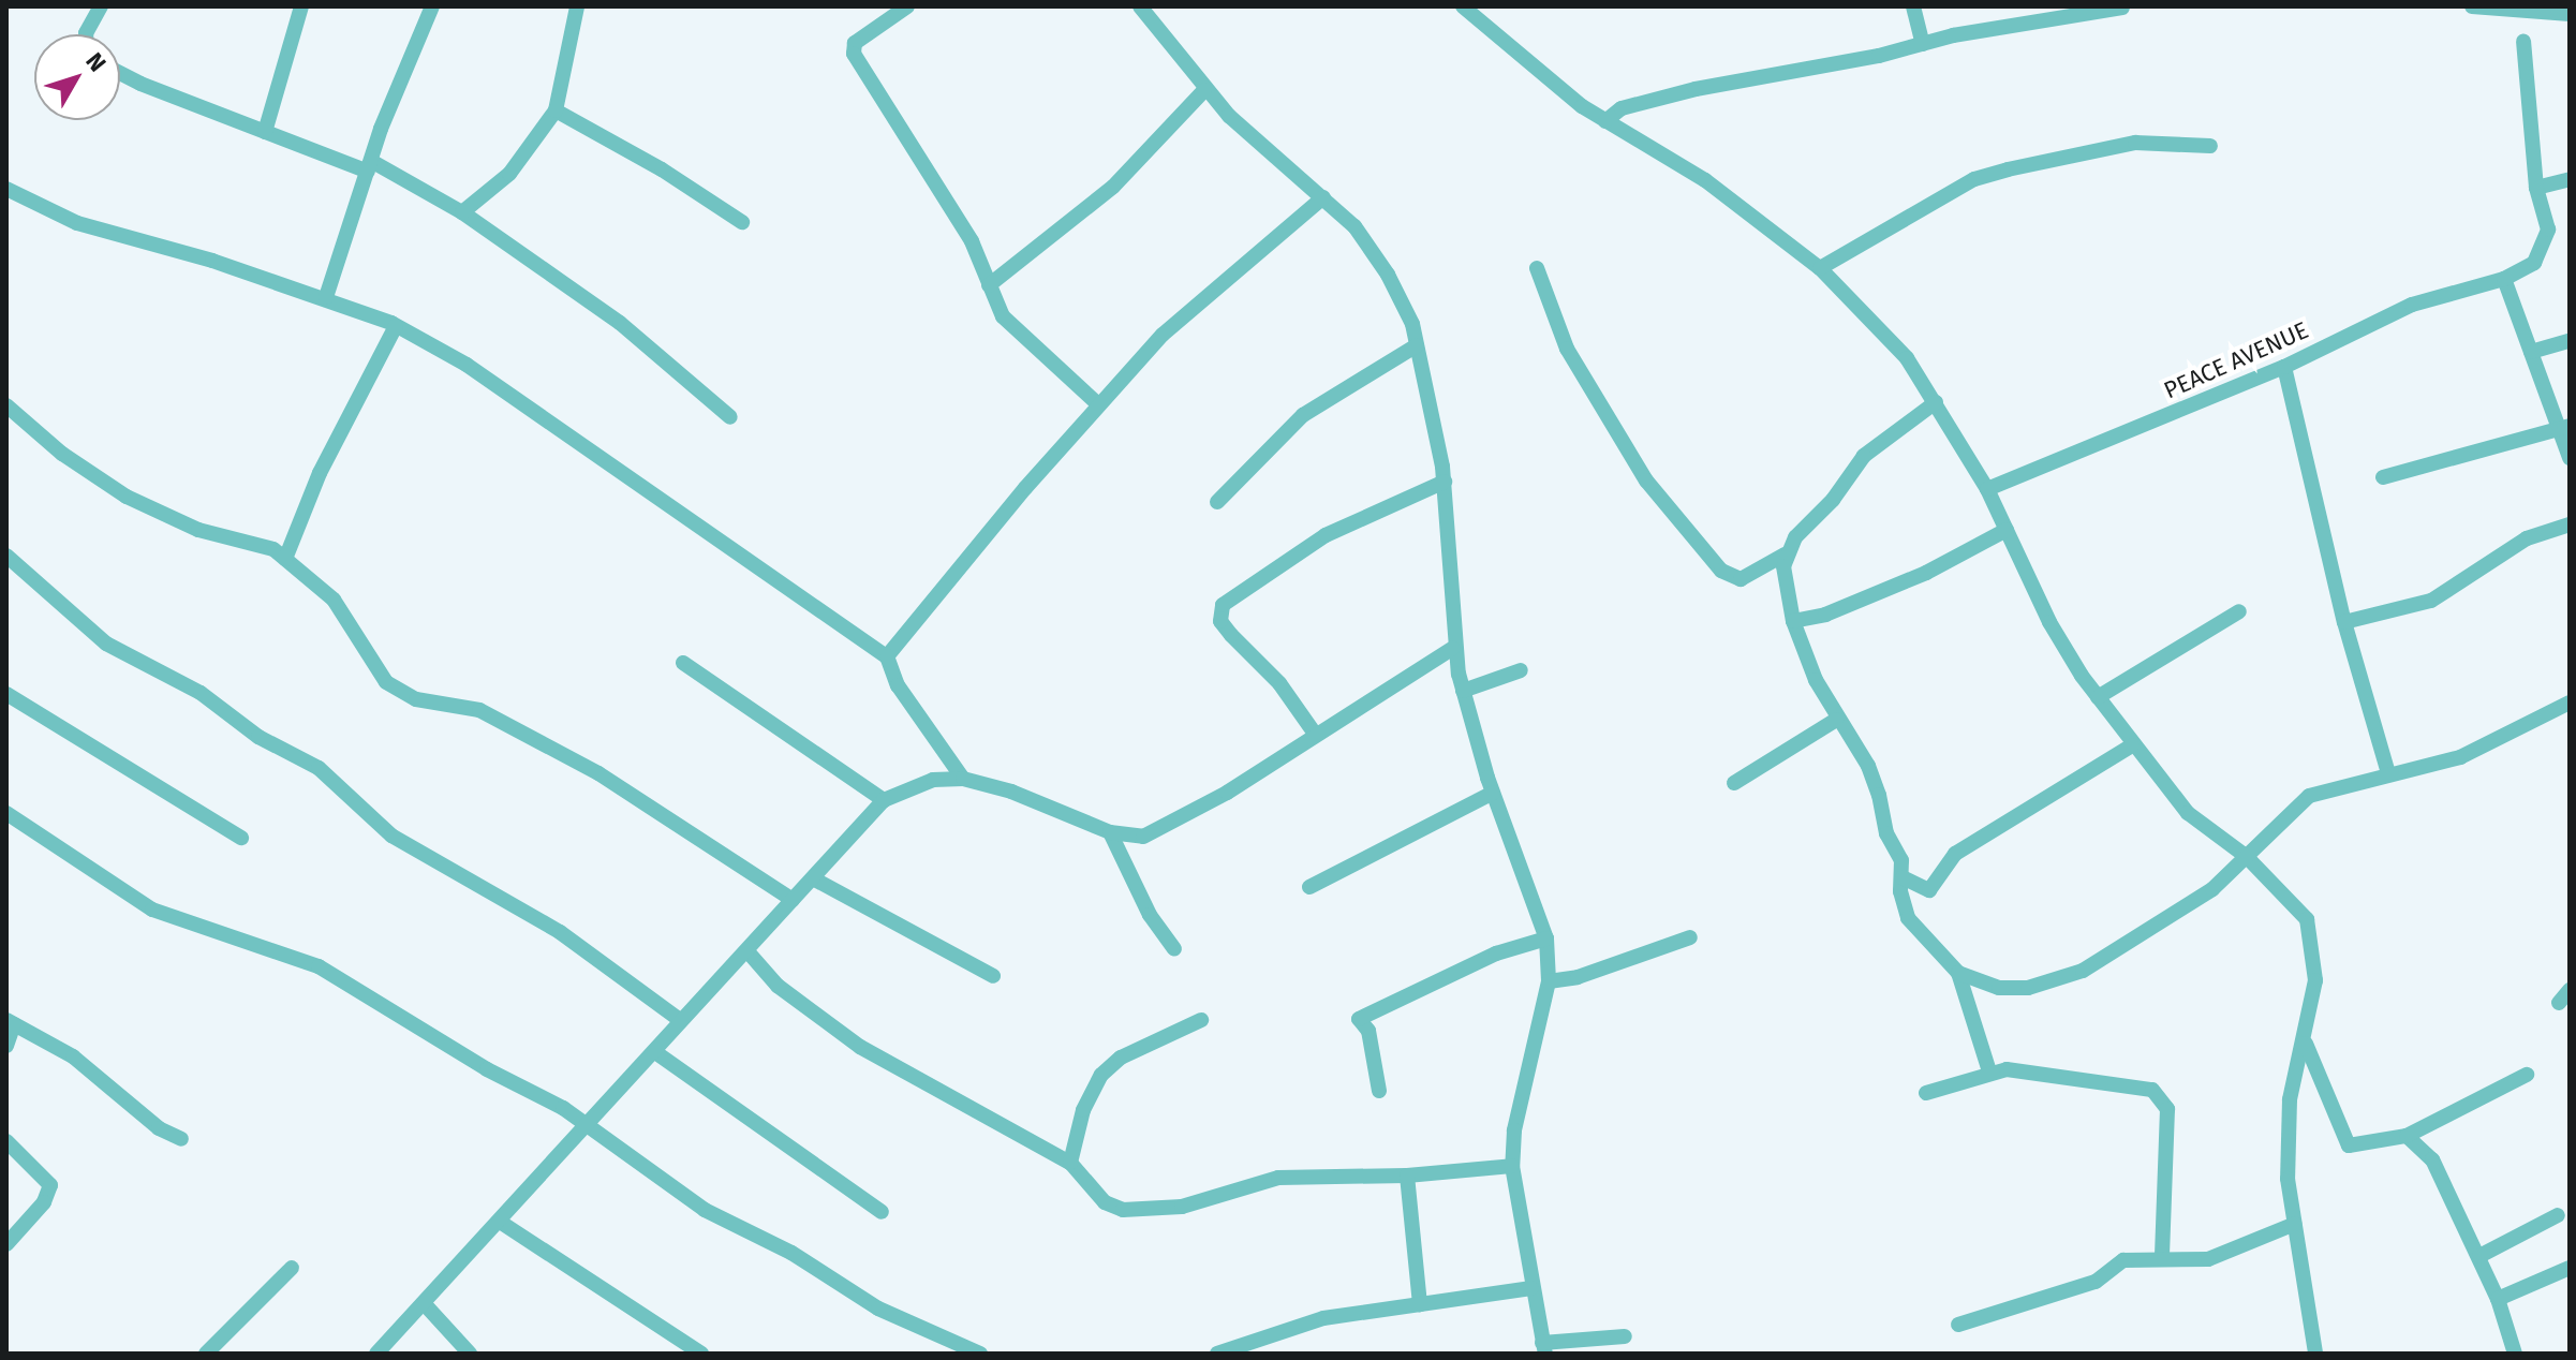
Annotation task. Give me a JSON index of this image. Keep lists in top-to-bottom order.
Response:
{
  "streets": {
    "street": ["PEACE AVENUE"]
  },
  "north": "top right"
}
